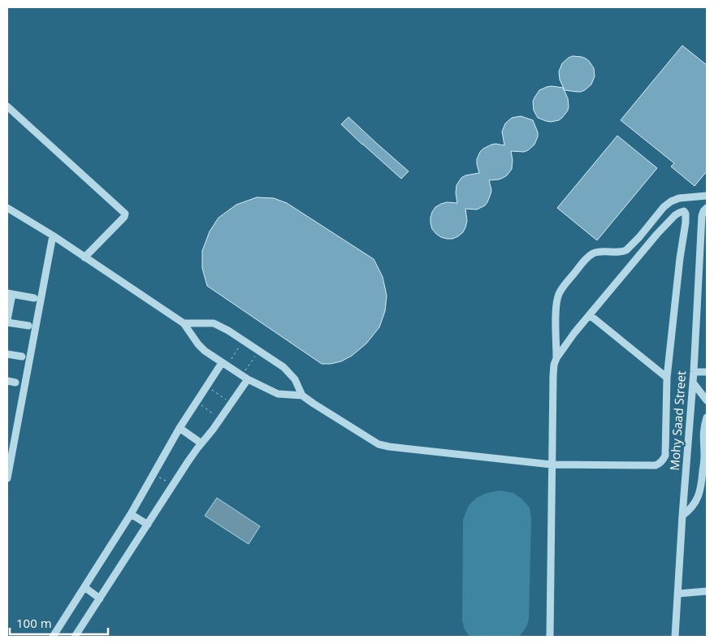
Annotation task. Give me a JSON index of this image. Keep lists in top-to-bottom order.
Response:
{
  "streets": {
    "street": ["Mohy Saad Street"]
  },
  "scale_bar": "100 m"
}
